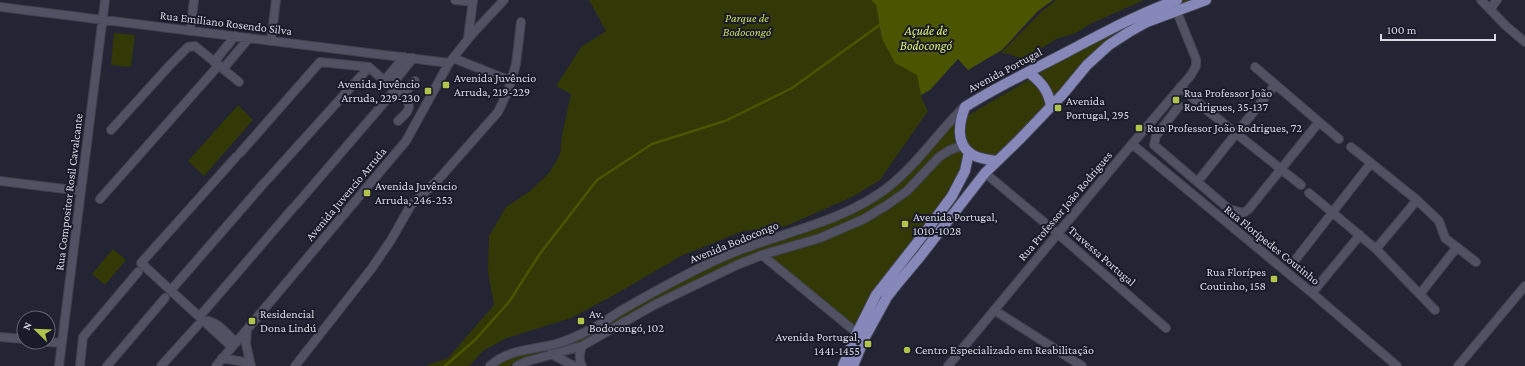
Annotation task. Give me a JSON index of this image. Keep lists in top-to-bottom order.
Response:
{
  "streets": {
    "main road": ["Avenida Portugal"],
    "street": [
      "Rua Emiliano Rosendo Silva",
      "Rua Compositor Rosil Cavalcante",
      "Avenida Juvencio Arruda",
      "Rua Professor João Rodrigues",
      "Avenida Bodocongo",
      "Rua Florípedes Coutinho",
      "Travessa Portugal"
    ]
  },
  "crossings": [
    ["Rua Emiliano Rosendo Silva", "Rua Compositor Rosil Cavalcante"],
    ["Rua Emiliano Rosendo Silva", "Avenida Juvencio Arruda"],
    ["Avenida Portugal", "Avenida Bodocongo"],
    ["Rua Professor João Rodrigues", "Rua Florípedes Coutinho"],
    ["Rua Professor João Rodrigues", "Travessa Portugal"]
  ],
  "water": ["Açude de Bodocongó"],
  "parks": ["Parque de Bodocongó"],
  "places": {
    "transit": [
      "Avenida Juvêncio Arruda, 219-229",
      "Avenida Juvêncio Arruda, 229-230",
      "Rua Professor João Rodrigues, 35-137",
      "Avenida Portugal, 295",
      "Rua Professor João Rodrigues, 72",
      "Avenida Juvêncio Arruda, 246-253",
      "Avenida Portugal, 1010-1028",
      "Rua Florípes Coutinho, 158",
      "Residencial Dona Lindú",
      "Av. Bodocongó, 102",
      "Avenida Portugal, 1441-1455"
    ],
    "other": ["Centro Especializado em Reabilitação"]
  },
  "scale_bar": "100 m",
  "north": "top left"
}
